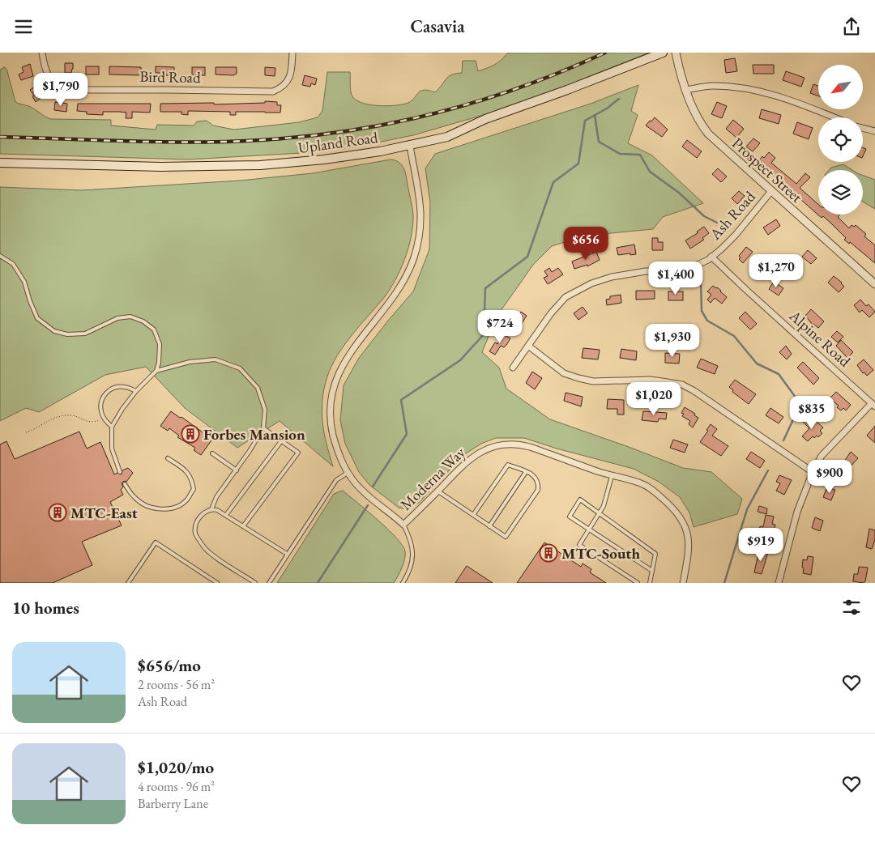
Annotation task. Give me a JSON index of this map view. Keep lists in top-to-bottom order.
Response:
{
  "streets": {
    "main road": ["Upland Road"],
    "street": [
      "Bird Road",
      "Prospect Street",
      "Ash Road",
      "Alpine Road",
      "Moderna Way"
    ]
  },
  "crossings": [
    ["Upland Road", "Moderna Way"],
    ["Prospect Street", "Ash Road"],
    ["Ash Road", "Alpine Road"]
  ],
  "places": {
    "building": ["Forbes Mansion", "MTC-East", "MTC-South"]
  },
  "north": "bottom left",
  "page": {
    "header": "Casavia",
    "price": [
      "$1,790",
      "$656",
      "$1,270",
      "$1,400",
      "$724",
      "$1,930",
      "$1,020",
      "$835",
      "$900",
      "$919"
    ],
    "heading": "10 homes",
    "list": [
      {
        "name": "$656/mo",
        "note": "2 rooms · 56 m² · Ash Road"
      },
      {
        "name": "$1,020/mo",
        "note": "4 rooms · 96 m² · Barberry Lane"
      }
    ]
  }
}
